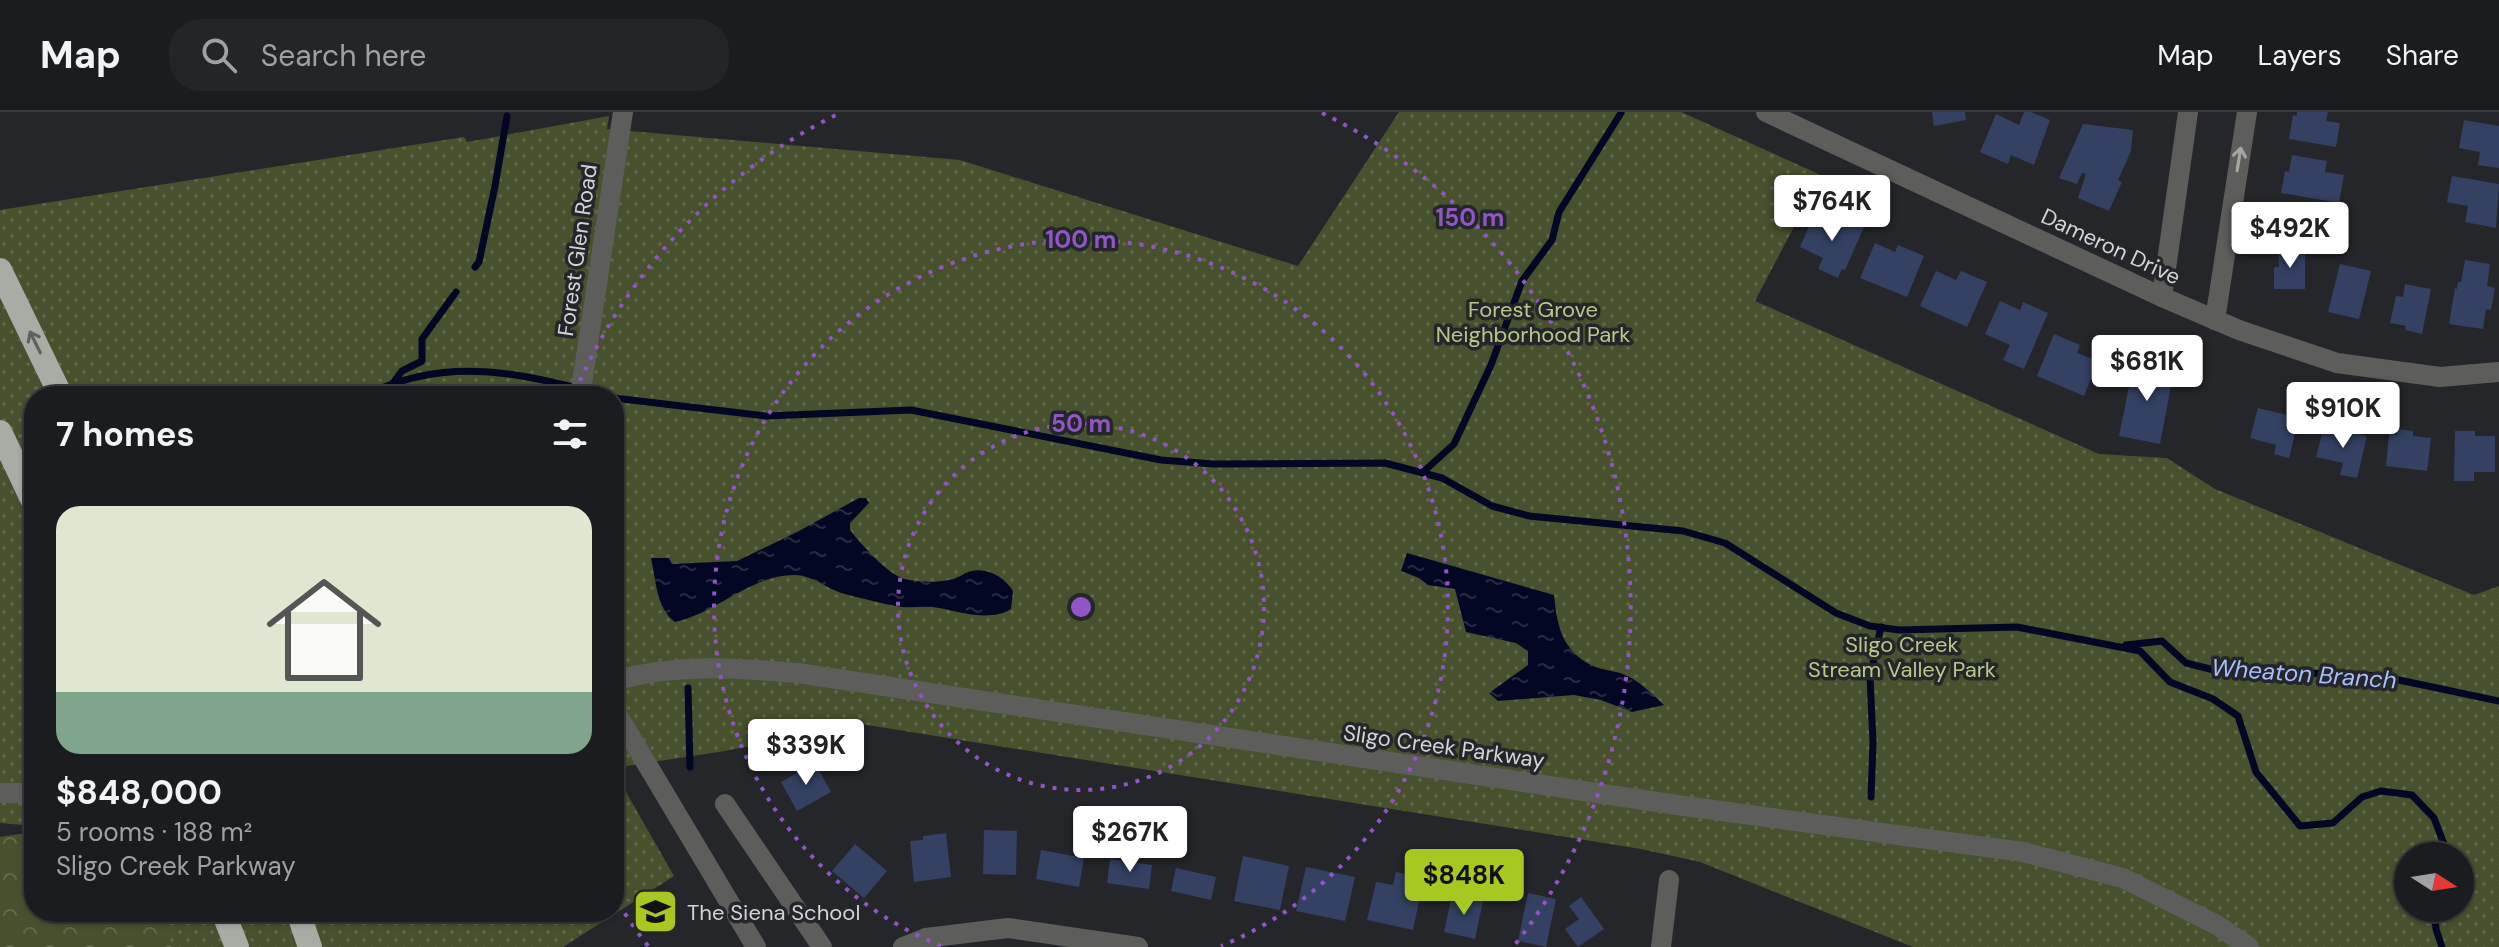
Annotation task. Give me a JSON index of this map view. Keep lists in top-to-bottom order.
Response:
{
  "streets": {
    "street": ["Dameron Drive", "Forest Glen Road", "Sligo Creek Parkway"]
  },
  "water": ["Wheaton Branch"],
  "parks": ["Forest Grove Neighborhood Park", "Sligo Creek Stream Valley Park"],
  "places": {
    "school or university": ["The Siena School"]
  },
  "north": "right",
  "page": {
    "header": "Map",
    "search": "Search here",
    "nav": ["Map", "Layers", "Share"],
    "price": [
      "$764K",
      "$492K",
      "$681K",
      "$910K",
      "$339K",
      "$267K",
      "$848K"
    ],
    "heading": "7 homes",
    "list": [
      {
        "name": "$848,000",
        "note": "5 rooms · 188 m² · Sligo Creek Parkway"
      }
    ]
  },
  "rings": ["150 m", "100 m", "50 m"]
}
